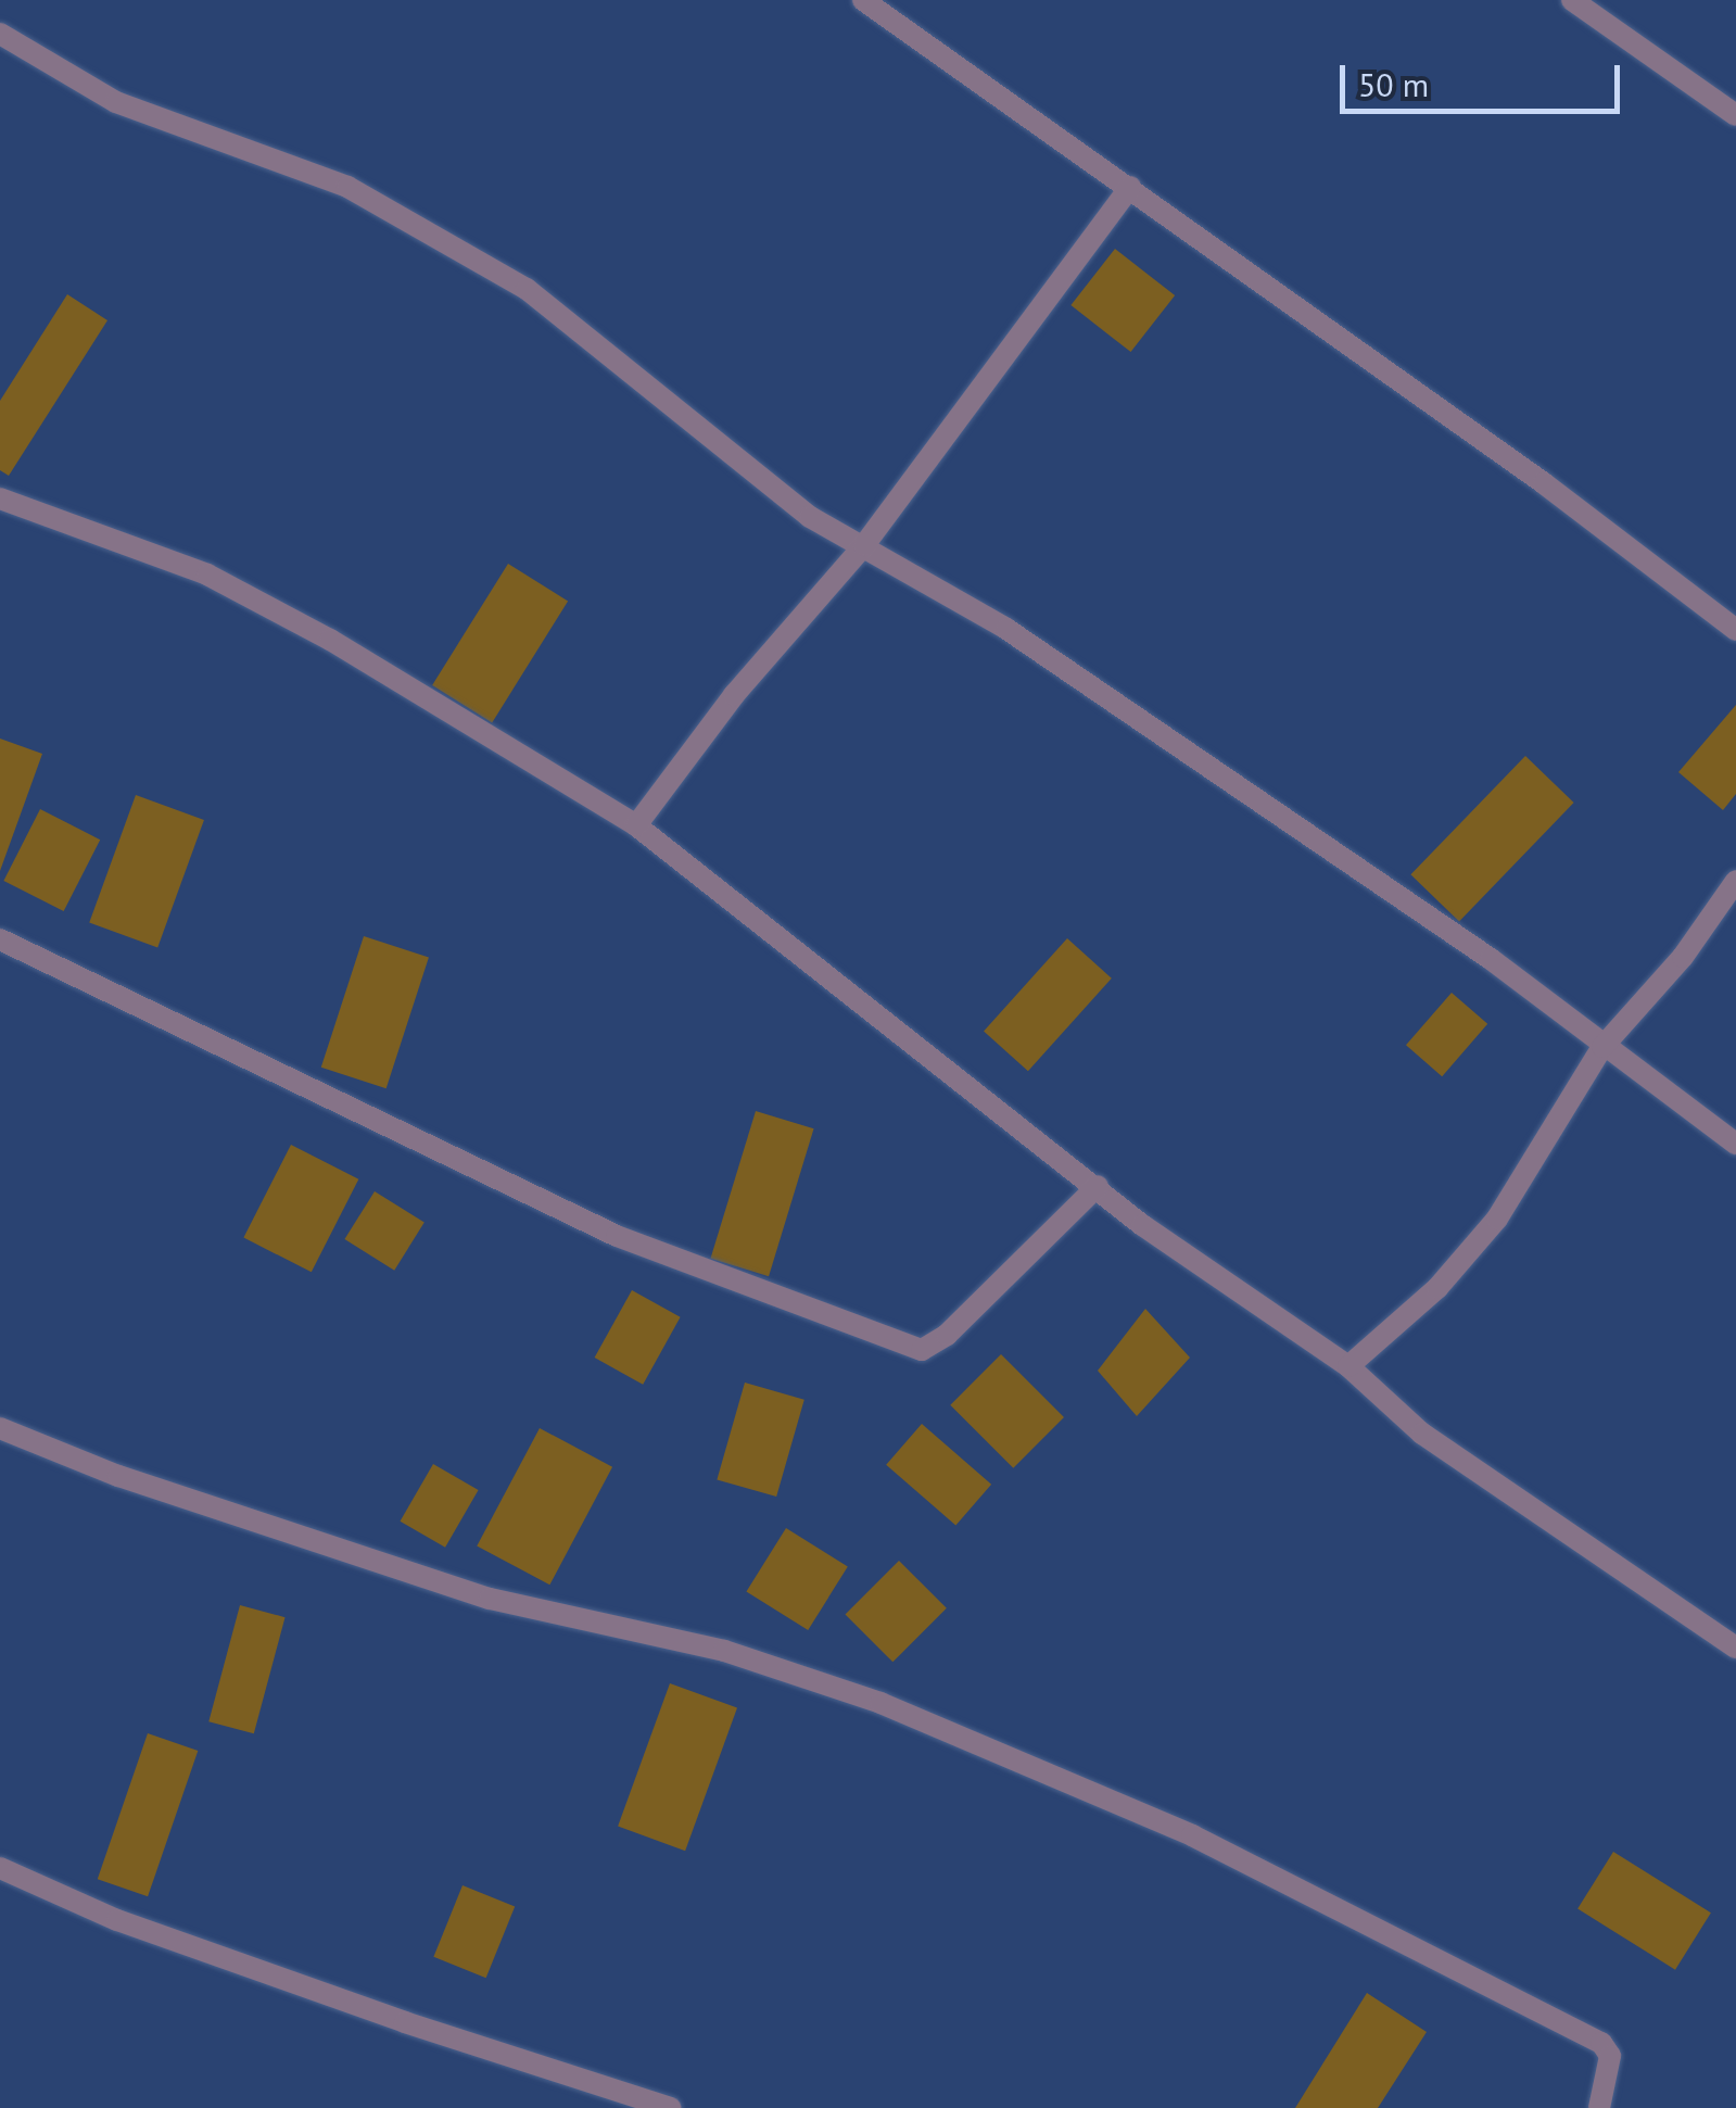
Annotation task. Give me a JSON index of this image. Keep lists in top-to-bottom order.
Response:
{
  "scale_bar": "50 m"
}
